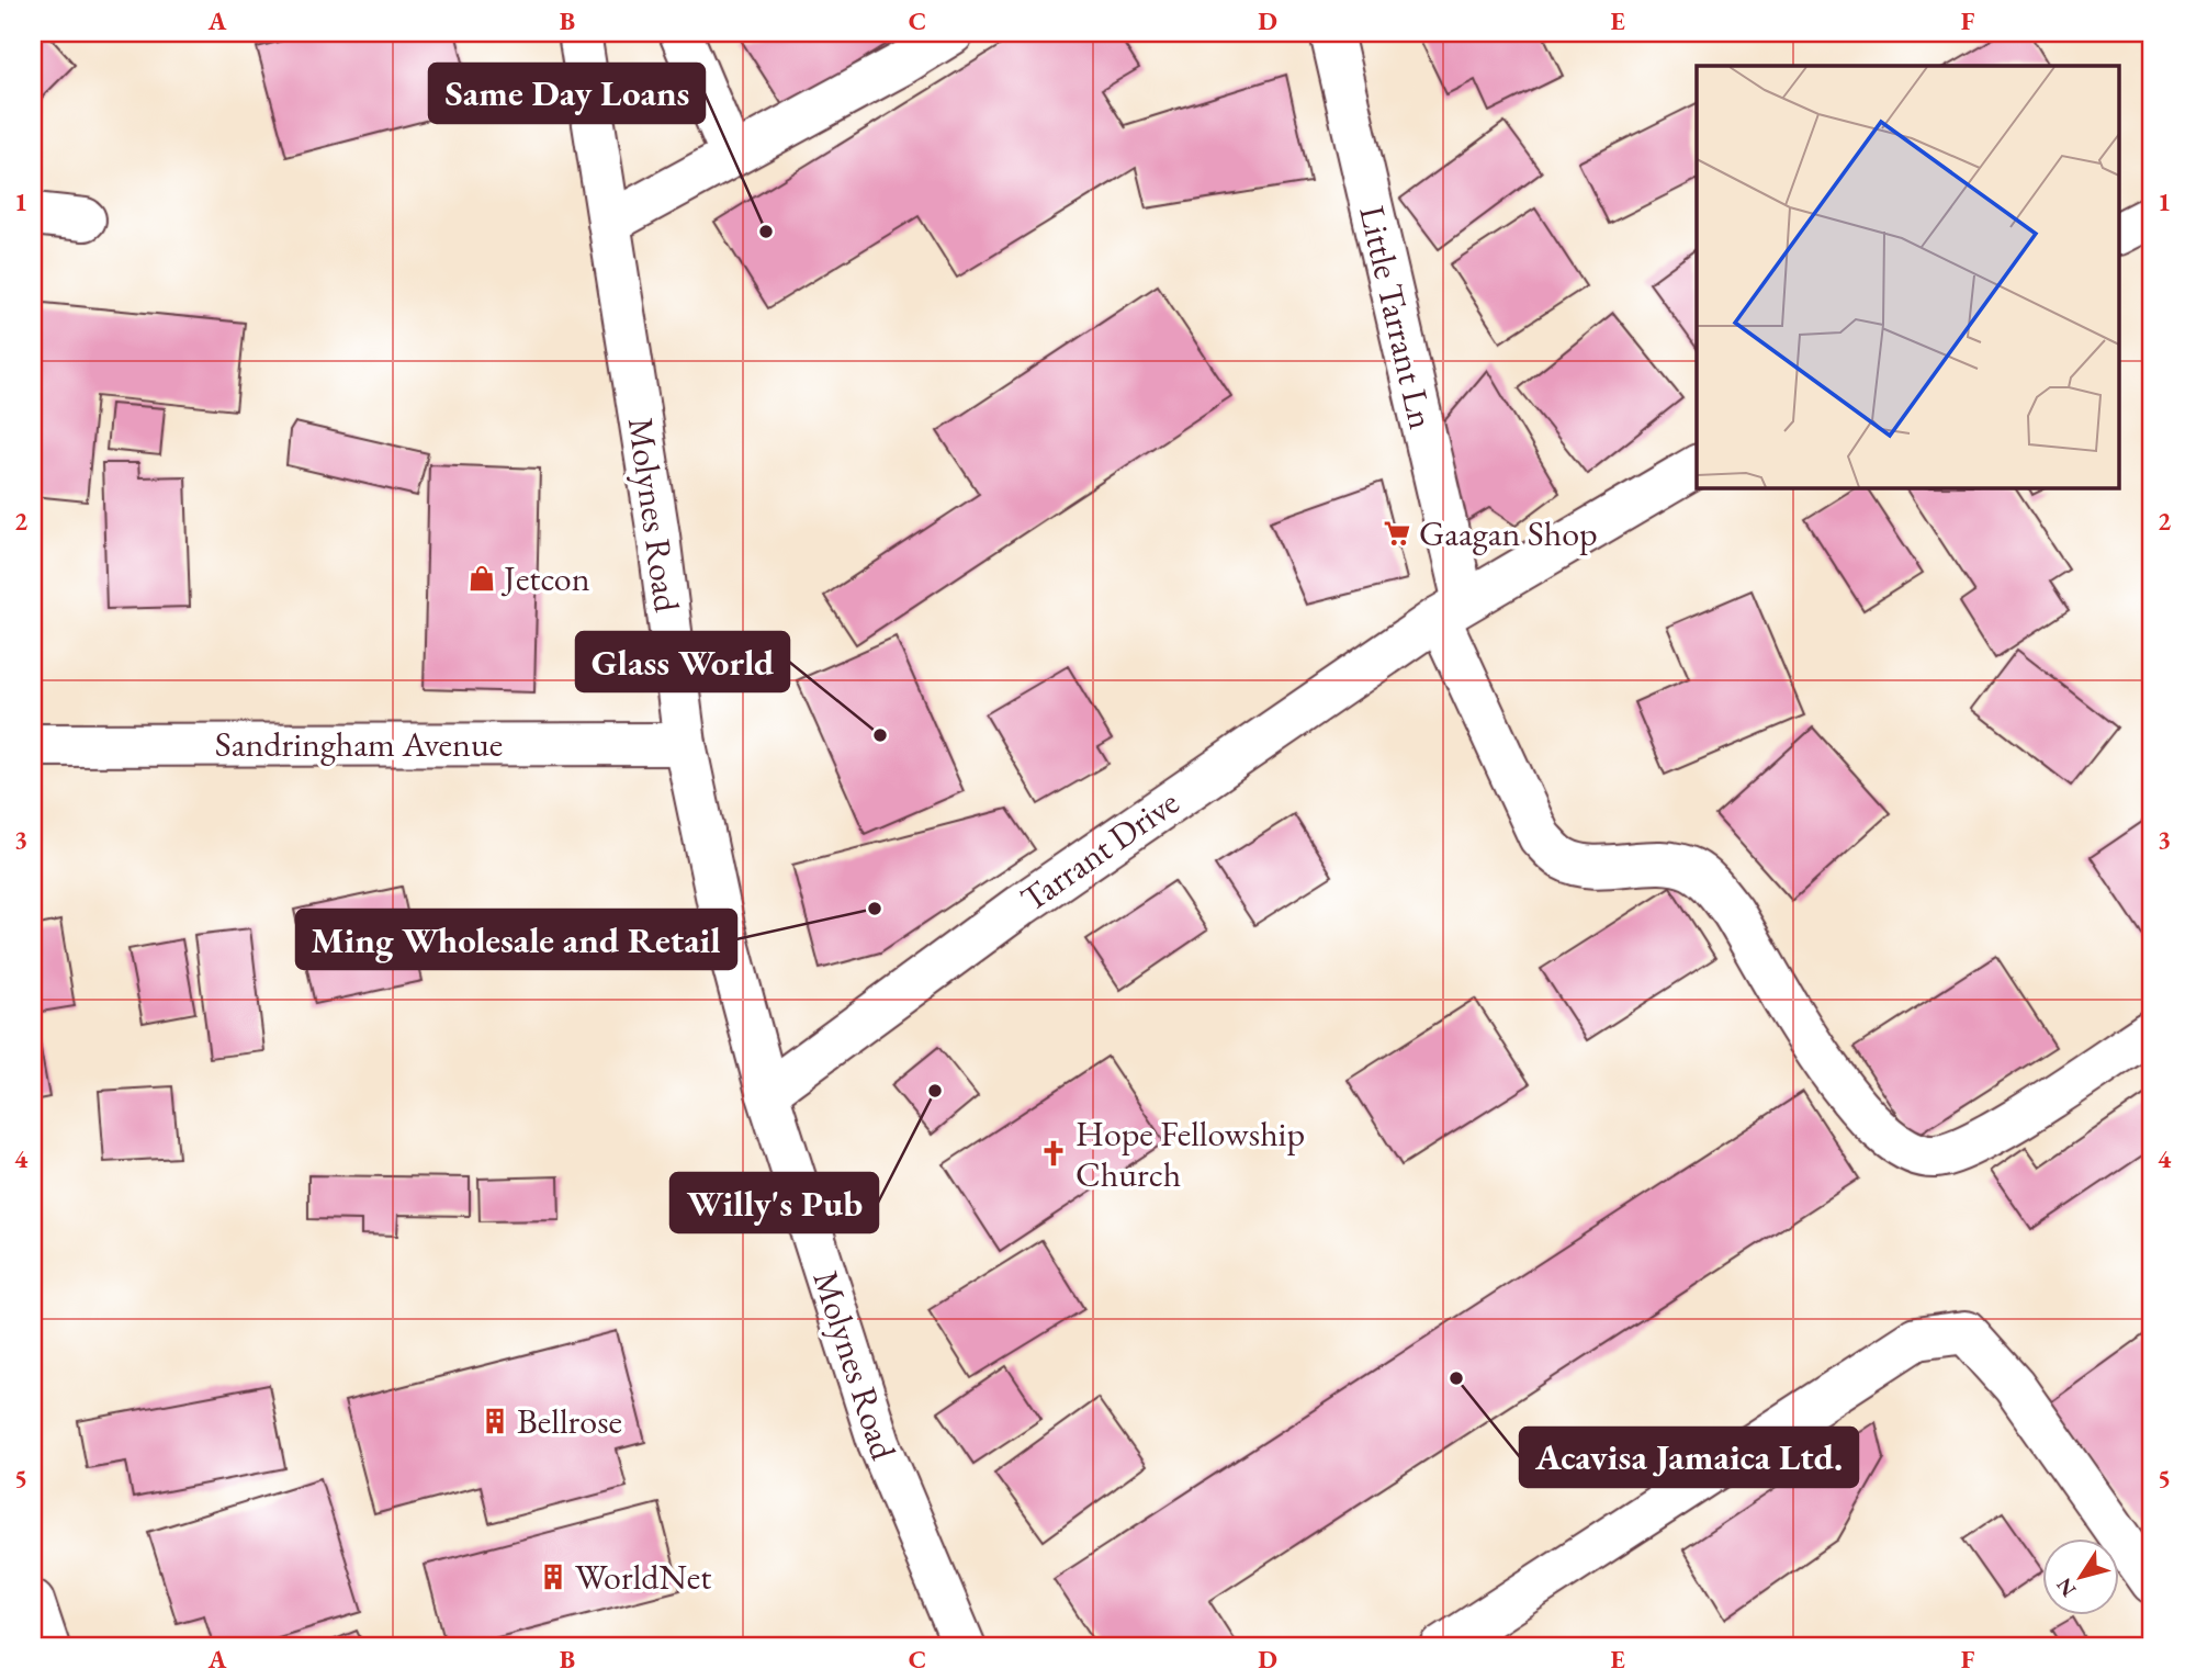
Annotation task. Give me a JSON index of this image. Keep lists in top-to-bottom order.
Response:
{
  "streets": {
    "street": [
      "Little Tarrant Ln",
      "Molynes Road",
      "Sandringham Avenue",
      "Tarrant Drive"
    ]
  },
  "crossings": [
    ["Little Tarrant Ln", "Tarrant Drive"],
    ["Molynes Road", "Sandringham Avenue"],
    ["Molynes Road", "Tarrant Drive"]
  ],
  "places": {
    "other": [
      "Same Day Loans",
      "Glass World",
      "Ming Wholesale and Retail",
      "Willy's Pub",
      "Acavisa Jamaica Ltd."
    ],
    "supermarket": ["Gaagan Shop"],
    "shop": ["Jetcon"],
    "church": ["Hope Fellowship Church"],
    "building": ["Bellrose", "WorldNet"]
  },
  "north": "bottom left",
  "grid": {
    "columns": [
      "A",
      "B",
      "C",
      "D",
      "E",
      "F"
    ],
    "rows": [
      "1",
      "2",
      "3",
      "4",
      "5"
    ]
  }
}
